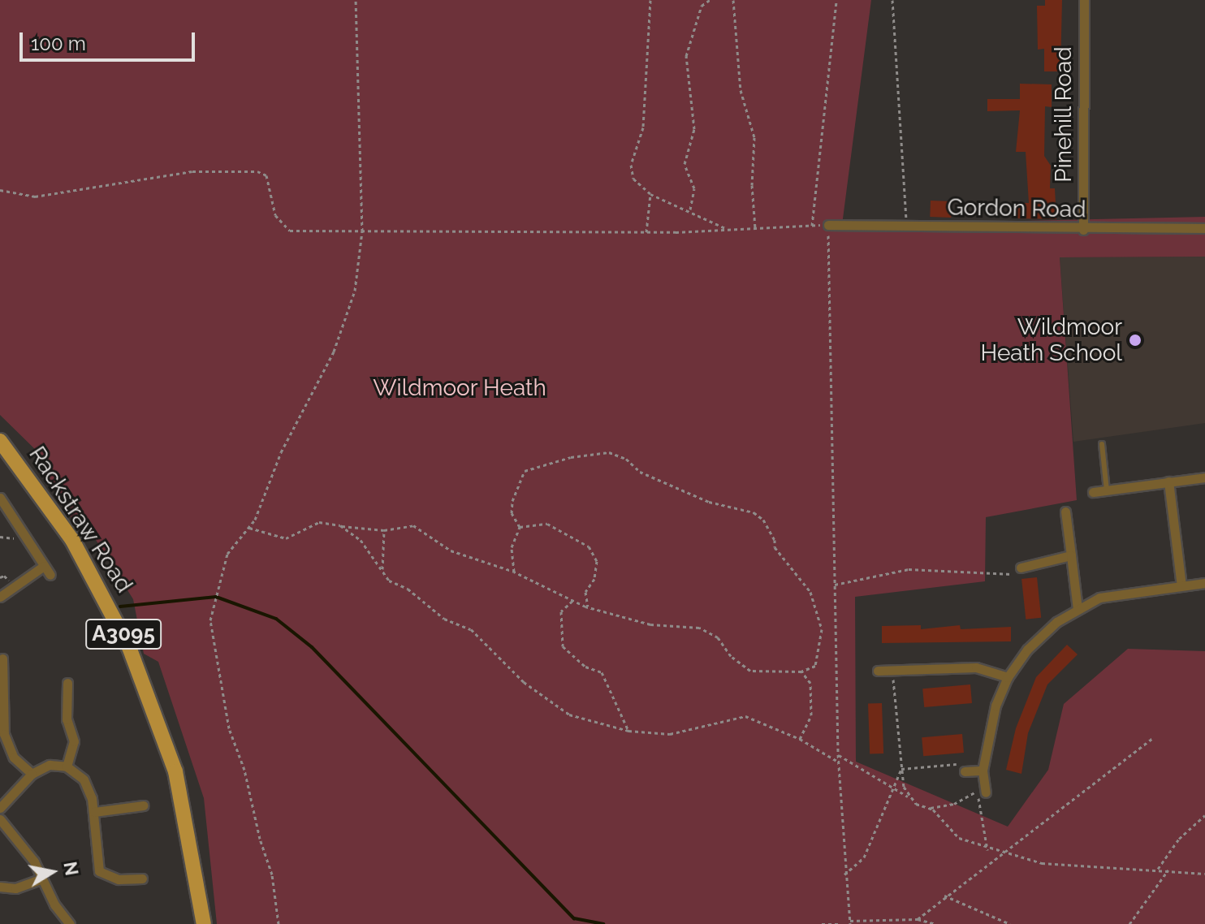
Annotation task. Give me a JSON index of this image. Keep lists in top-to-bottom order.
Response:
{
  "streets": {
    "main road": ["Rackstraw Road", "A3095"],
    "street": ["Pinehill Road", "Gordon Road"]
  },
  "crossings": [
    ["Pinehill Road", "Gordon Road"]
  ],
  "parks": ["Wildmoor Heath"],
  "places": ["Wildmoor Heath School"],
  "scale_bar": "100 m",
  "north": "right"
}
